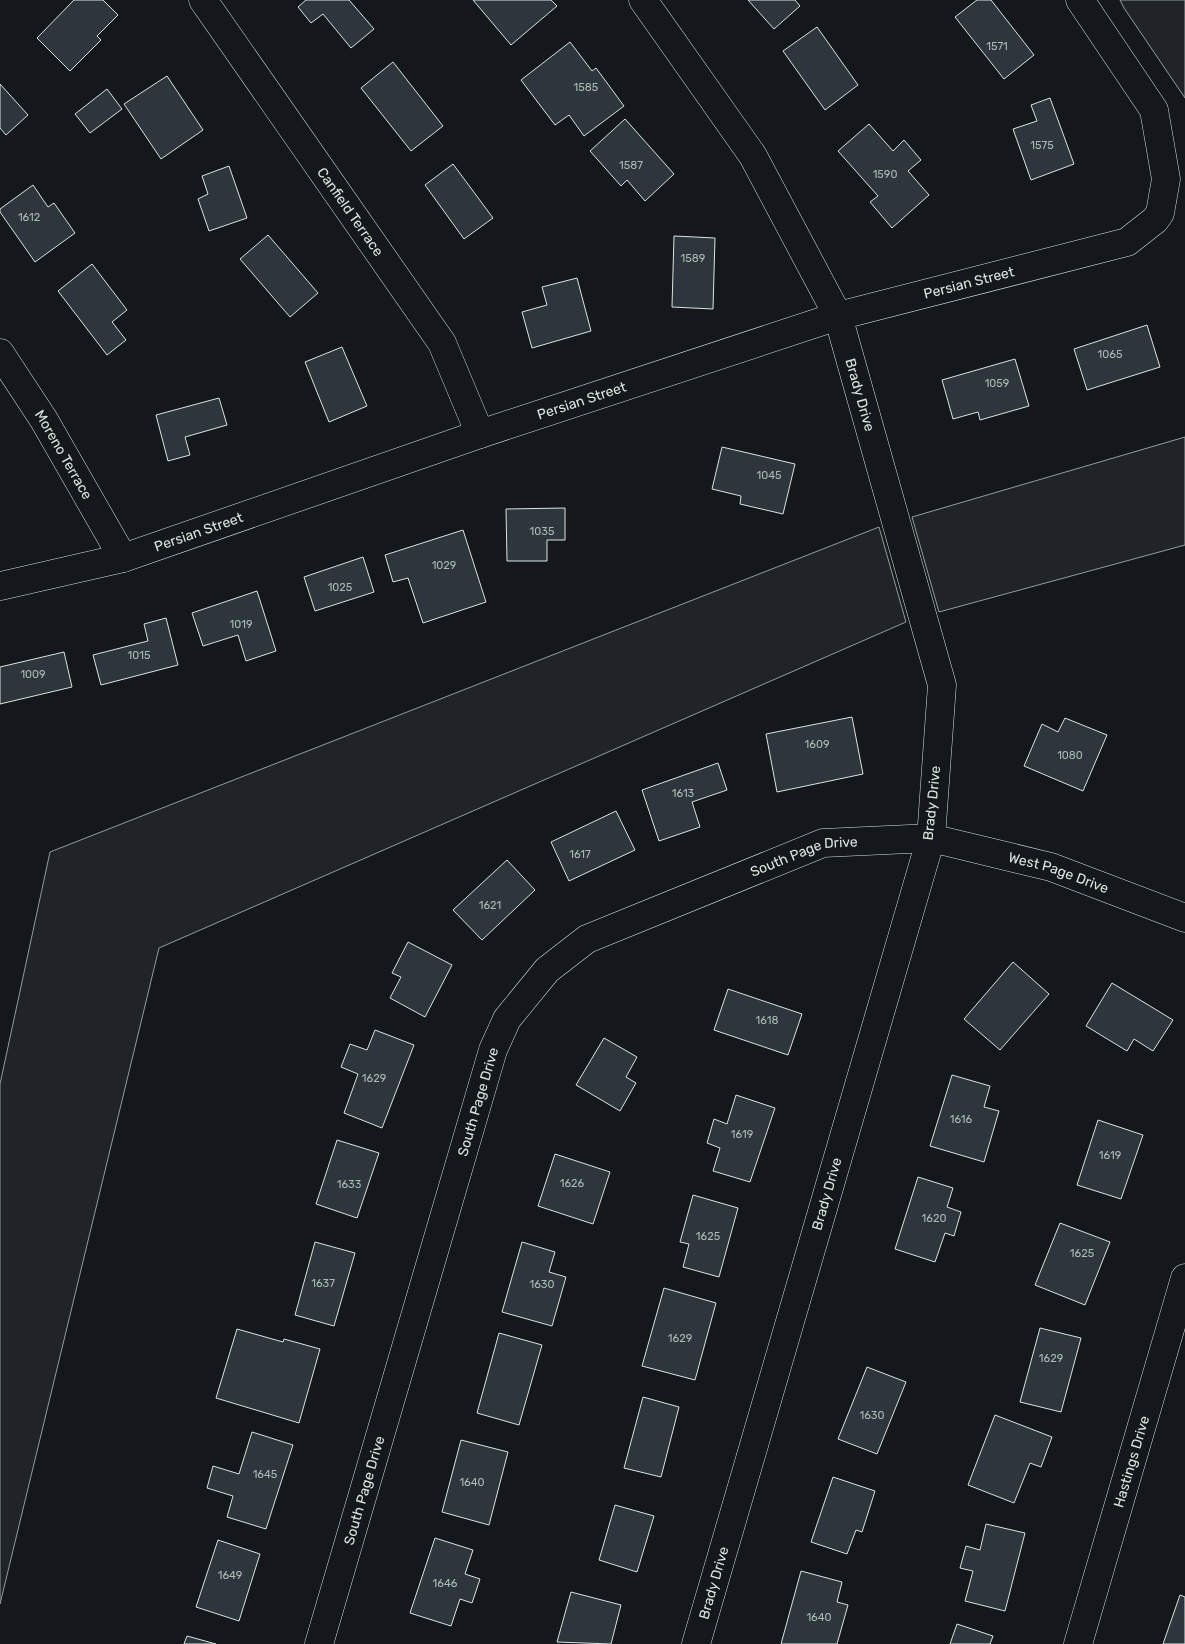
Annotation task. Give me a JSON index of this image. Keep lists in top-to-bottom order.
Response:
{
  "streets": {
    "street": [
      "Canfield Terrace",
      "Persian Street",
      "Brady Drive",
      "Moreno Terrace",
      "South Page Drive",
      "West Page Drive",
      "Hastings Drive"
    ]
  },
  "crossings": [
    ["Canfield Terrace", "Persian Street"],
    ["Persian Street", "Brady Drive"],
    ["Persian Street", "Moreno Terrace"],
    ["Brady Drive", "South Page Drive"],
    ["Brady Drive", "West Page Drive"],
    ["South Page Drive", "West Page Drive"]
  ],
  "house_numbers": [
    "1571",
    "1585",
    "1575",
    "1587",
    "1590",
    "1612",
    "1589",
    "1065",
    "1059",
    "1045",
    "1035",
    "1029",
    "1025",
    "1019",
    "1015",
    "1009",
    "1609",
    "1080",
    "1613",
    "1617",
    "1621",
    "1618",
    "1629",
    "1616",
    "1619",
    "1619",
    "1626",
    "1633",
    "1620",
    "1625",
    "1625",
    "1637",
    "1630",
    "1629",
    "1629",
    "1630",
    "1645",
    "1640",
    "1649",
    "1646",
    "1640"
  ]
}
